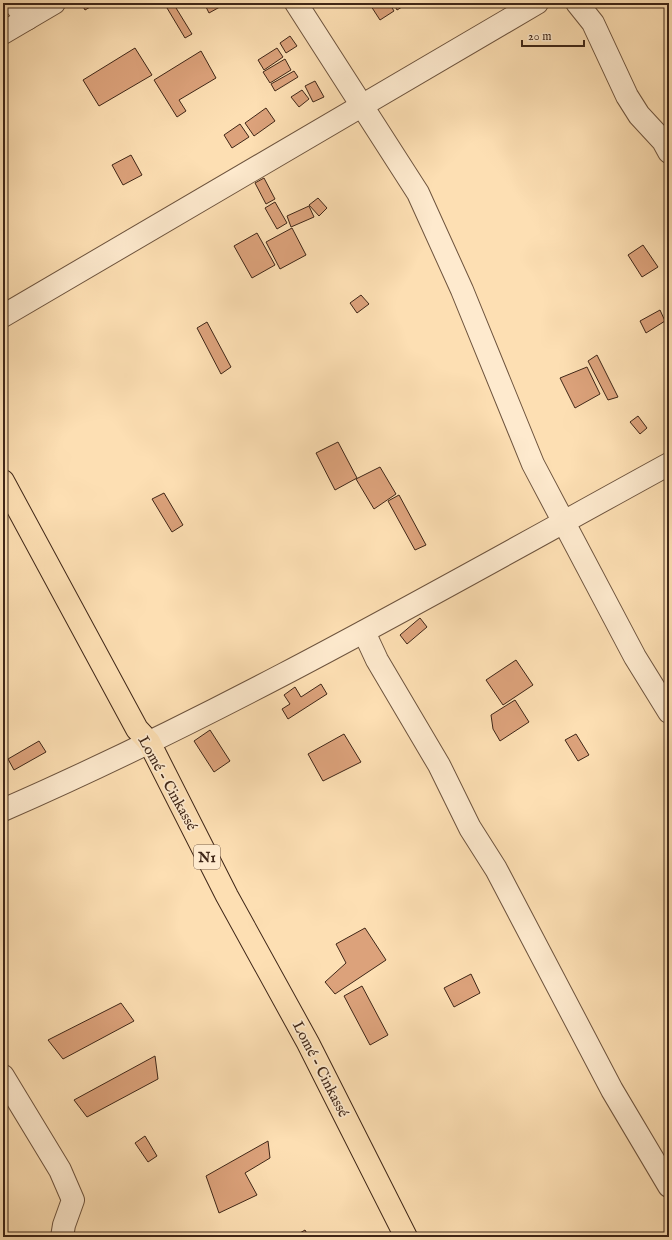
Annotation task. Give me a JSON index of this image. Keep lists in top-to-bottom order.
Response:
{
  "streets": {
    "highway": ["Lomé - Cinkassé", "N1"]
  },
  "scale_bar": "20 m"
}
